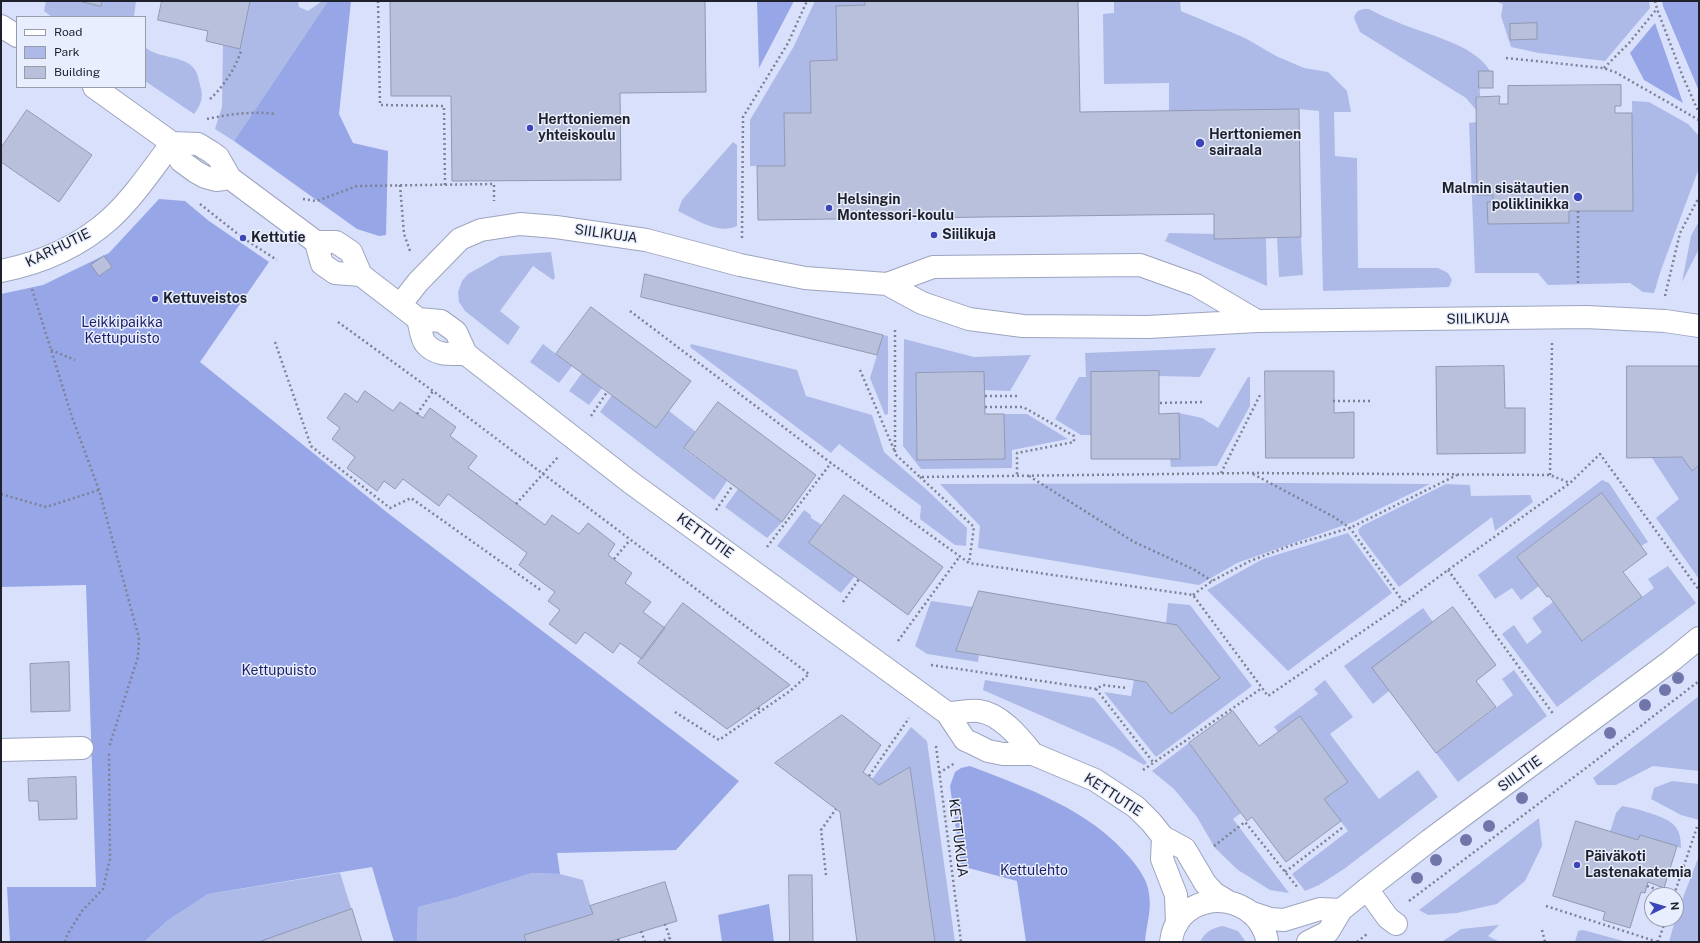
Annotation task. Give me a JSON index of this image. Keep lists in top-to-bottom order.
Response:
{
  "streets": {
    "street": [
      "SIILIKUJA",
      "KARHUTIE",
      "KETTUTIE",
      "SIILITIE"
    ],
    "path": ["KETTUKUJA"]
  },
  "crossings": [
    ["SIILIKUJA", "KETTUTIE"],
    ["KARHUTIE", "KETTUTIE"]
  ],
  "parks": ["Leikkipaikka Kettupuisto", "Kettupuisto", "Kettulehto"],
  "places": [
    "Herttoniemen yhteiskoulu",
    "Herttoniemen sairaala",
    "Malmin sisätautien poliklinikka",
    "Helsingin Montessori-koulu",
    "Siilikuja",
    "Kettutie",
    "Kettuveistos",
    "Päiväkoti Lastenakatemia"
  ],
  "legend": ["Road", "Park", "Building"],
  "north": "right"
}
